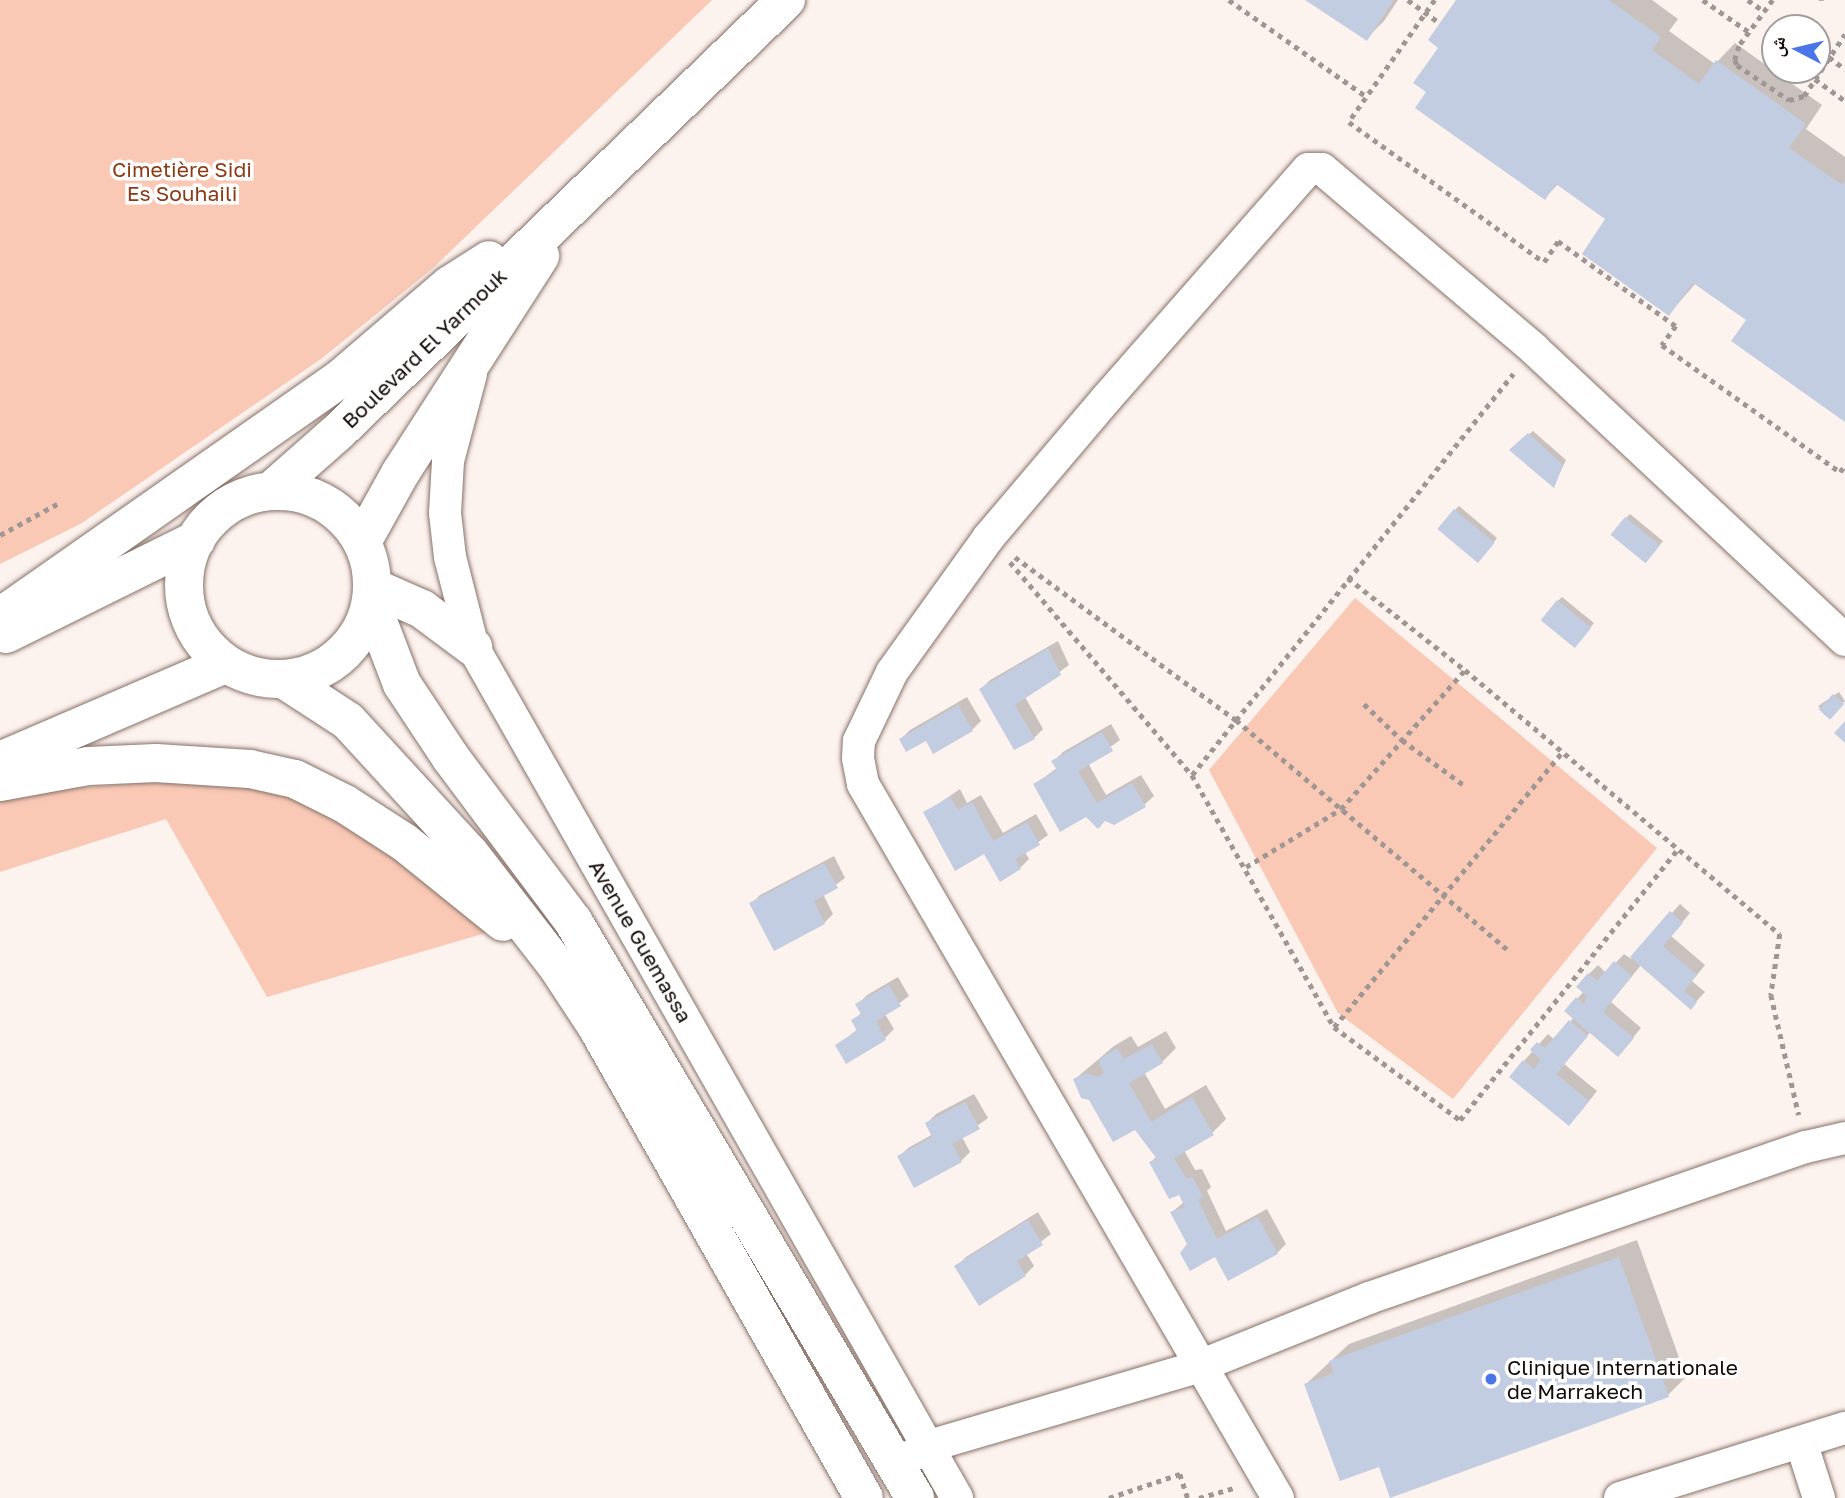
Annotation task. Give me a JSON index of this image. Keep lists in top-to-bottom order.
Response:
{
  "streets": {
    "main road": ["Boulevard El Yarmouk"],
    "street": ["Avenue Guemassa"]
  },
  "crossings": [
    ["Boulevard El Yarmouk", "Avenue Guemassa"]
  ],
  "parks": ["Cimetière Sidi Es Souhaili"],
  "places": ["Clinique Internationale de Marrakech"],
  "north": "left"
}
